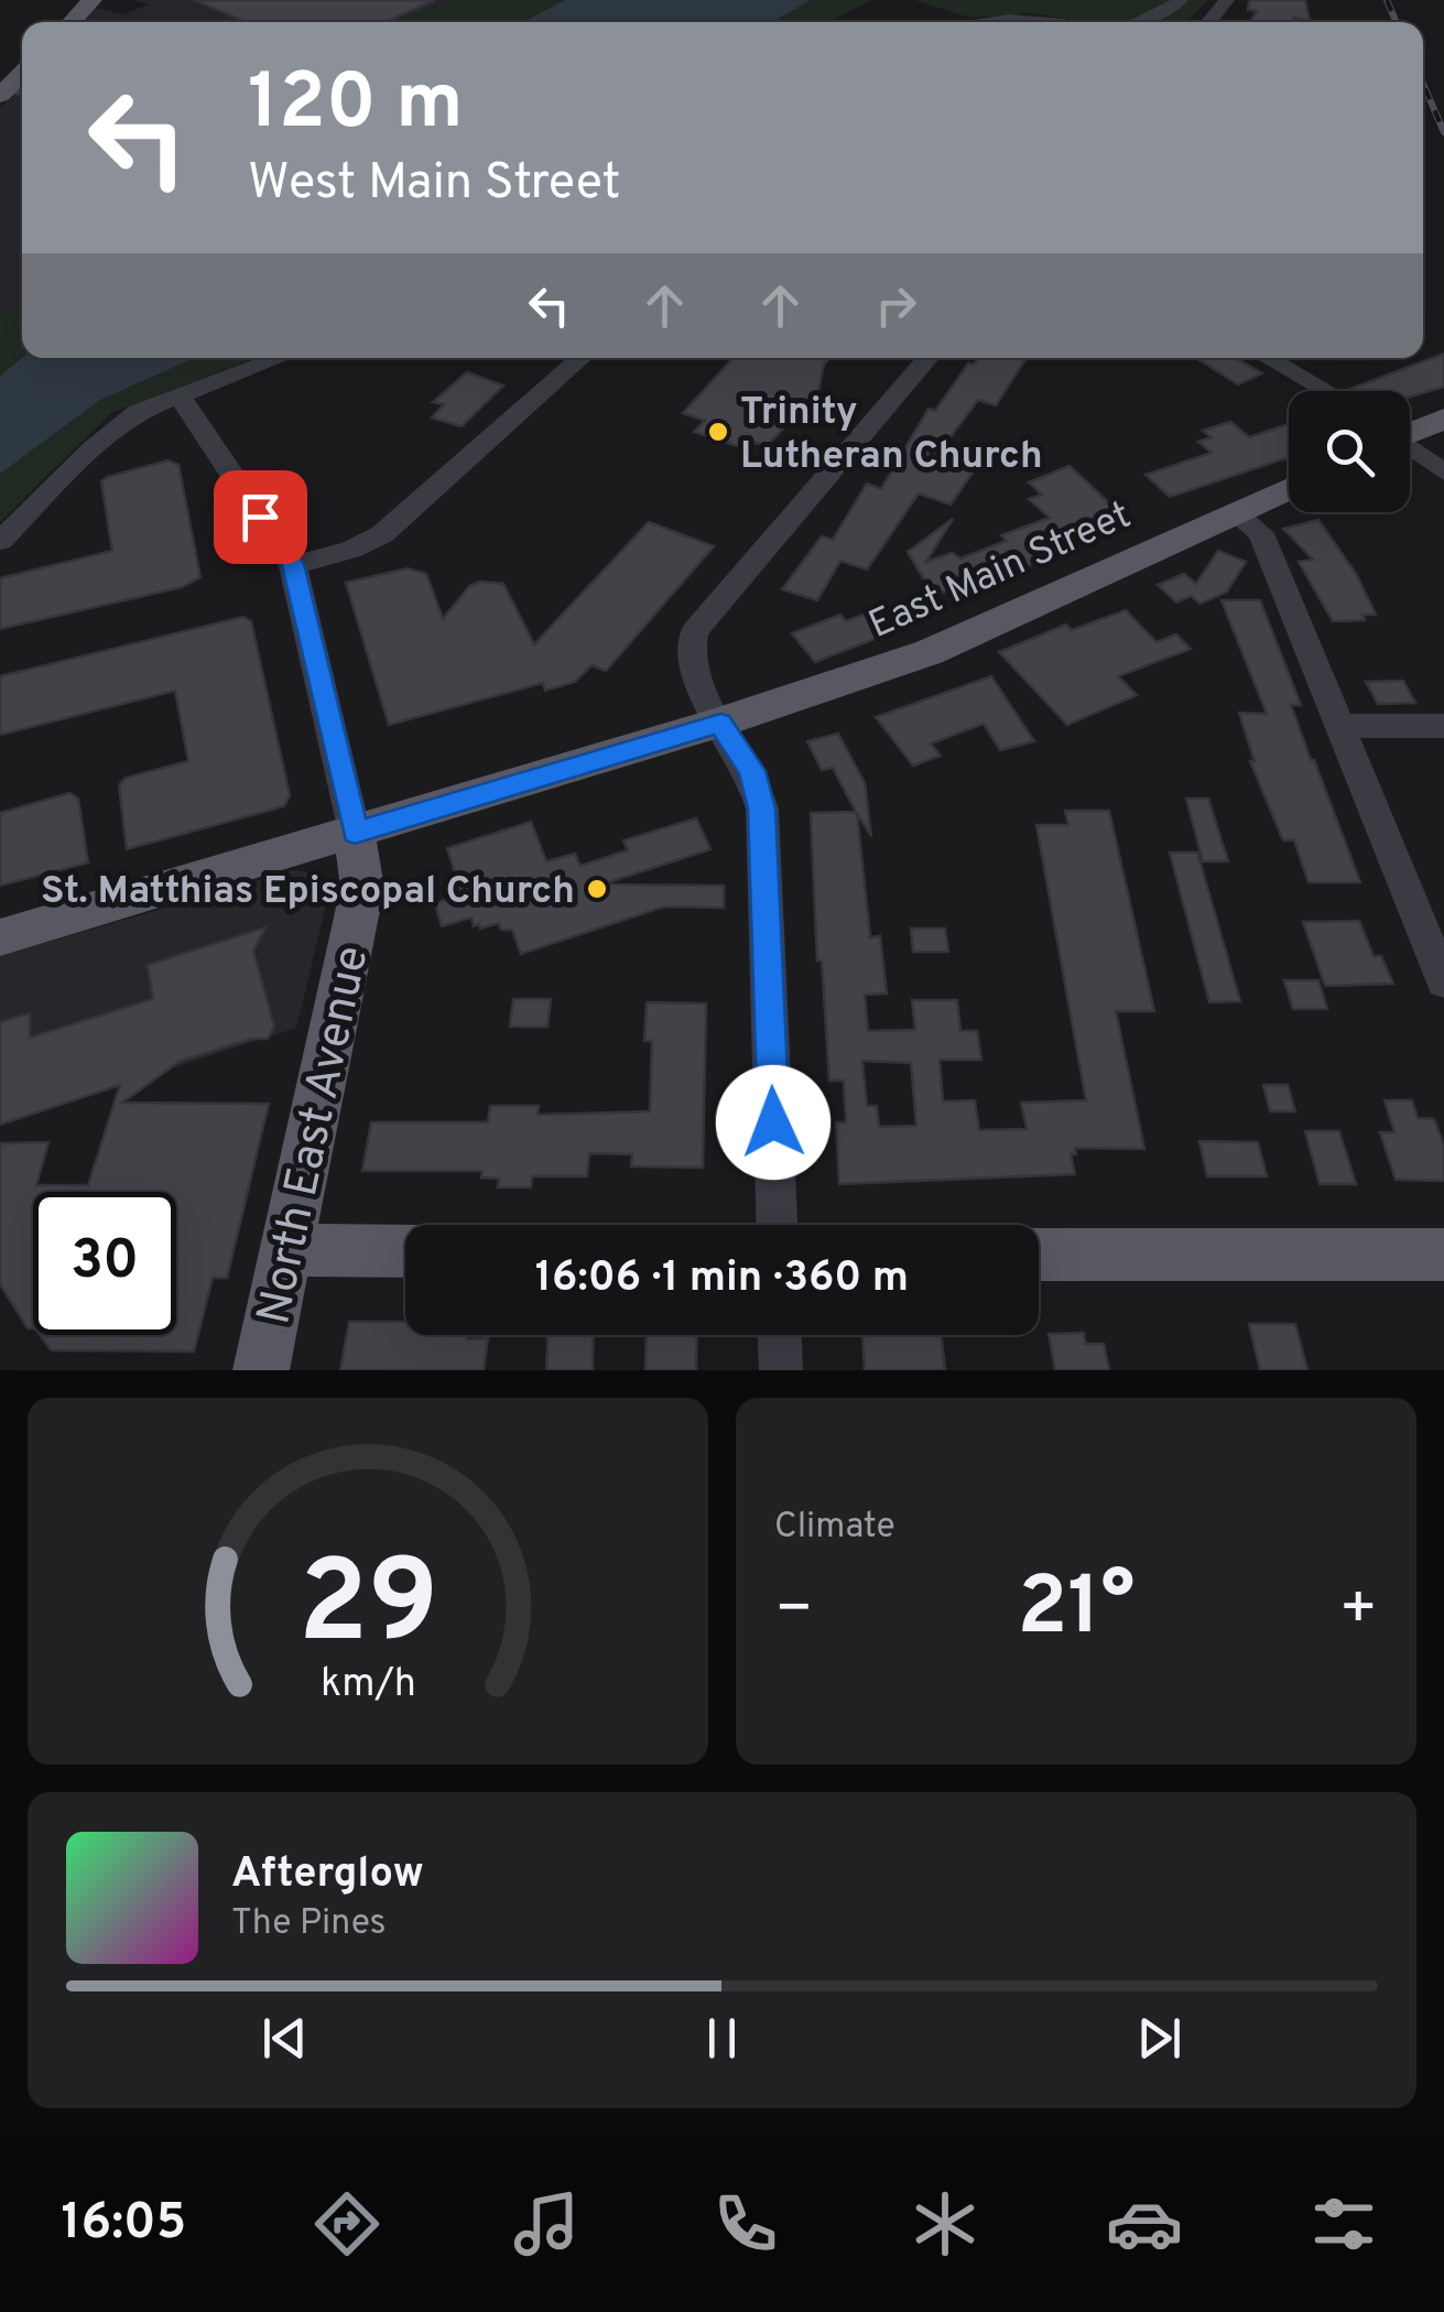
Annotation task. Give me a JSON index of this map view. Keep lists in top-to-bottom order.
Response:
{
  "streets": {
    "main road": ["East Main Street", "North East Avenue"]
  },
  "crossings": [
    ["East Main Street", "North East Avenue"]
  ],
  "places": ["Trinity Lutheran Church", "St. Matthias Episcopal Church"],
  "page": {
    "turn": ["120 m", "West Main Street"],
    "limit": "30",
    "trip": "16:06 · 1 min · 360 m",
    "tile": "Climate",
    "heat": ["−", "21°", "+"],
    "song": ["Afterglow", "The Pines"],
    "tabs": "16:05",
    "gauge": ["29", "km/h"]
  }
}
